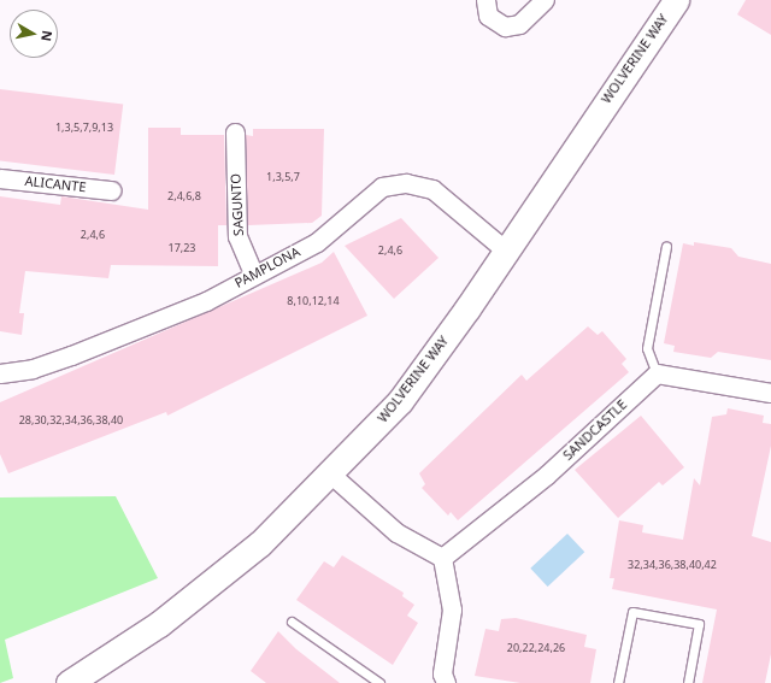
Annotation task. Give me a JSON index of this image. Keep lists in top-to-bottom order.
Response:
{
  "streets": {
    "street": [
      "WOLVERINE WAY",
      "ALICANTE",
      "SAGUNTO",
      "PAMPLONA",
      "SANDCASTLE"
    ]
  },
  "crossings": [
    ["WOLVERINE WAY", "PAMPLONA"],
    ["SAGUNTO", "PAMPLONA"]
  ],
  "house_numbers": [
    "1,3,5,7,9,13",
    "1,3,5,7",
    "2,4,6,8",
    "2,4,6",
    "17,23",
    "2,4,6",
    "8,10,12,14",
    "28,30,32,34,36,38,40",
    "32,34,36,38,40,42",
    "20,22,24,26"
  ],
  "north": "right"
}
